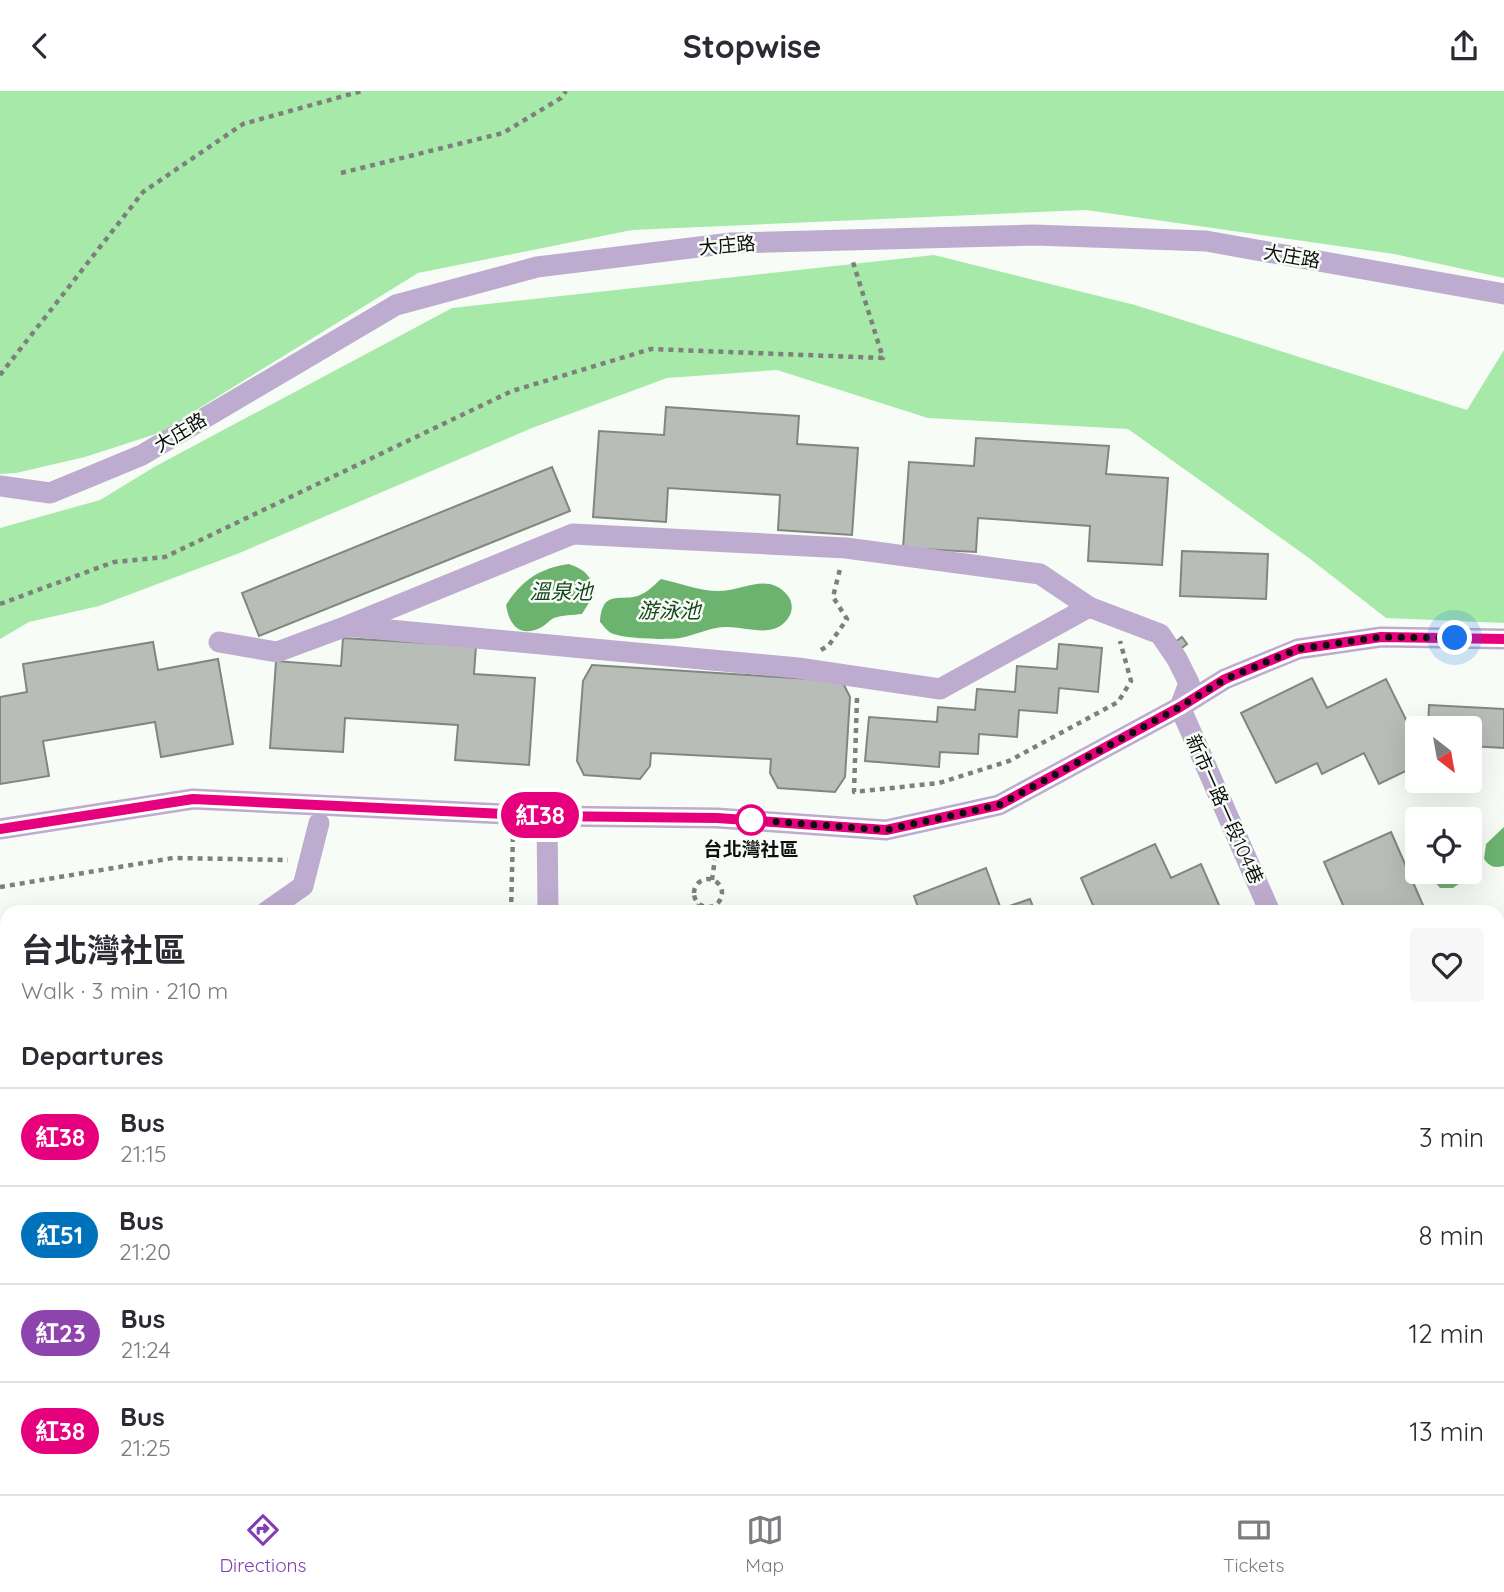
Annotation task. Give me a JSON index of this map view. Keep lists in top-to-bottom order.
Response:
{
  "streets": {
    "street": ["大庄路", "新市一路一段104巷"]
  },
  "water": ["溫泉池", "游泳池"],
  "places": ["台北灣社區"],
  "lines": ["bus line 紅38"],
  "north": "bottom right",
  "page": {
    "header": "Stopwise",
    "on_map": "紅38",
    "heading": [
      ["台北灣社區", "Walk · 3 min · 210 m"],
      "Departures"
    ],
    "list": [
      {
        "mark": "紅38",
        "name": "Bus",
        "note": "21:15",
        "value": "3 min"
      },
      {
        "mark": "紅51",
        "name": "Bus",
        "note": "21:20",
        "value": "8 min"
      },
      {
        "mark": "紅23",
        "name": "Bus",
        "note": "21:24",
        "value": "12 min"
      },
      {
        "mark": "紅38",
        "name": "Bus",
        "note": "21:25",
        "value": "13 min"
      }
    ],
    "tabs": ["Directions", "Map", "Tickets"]
  }
}
